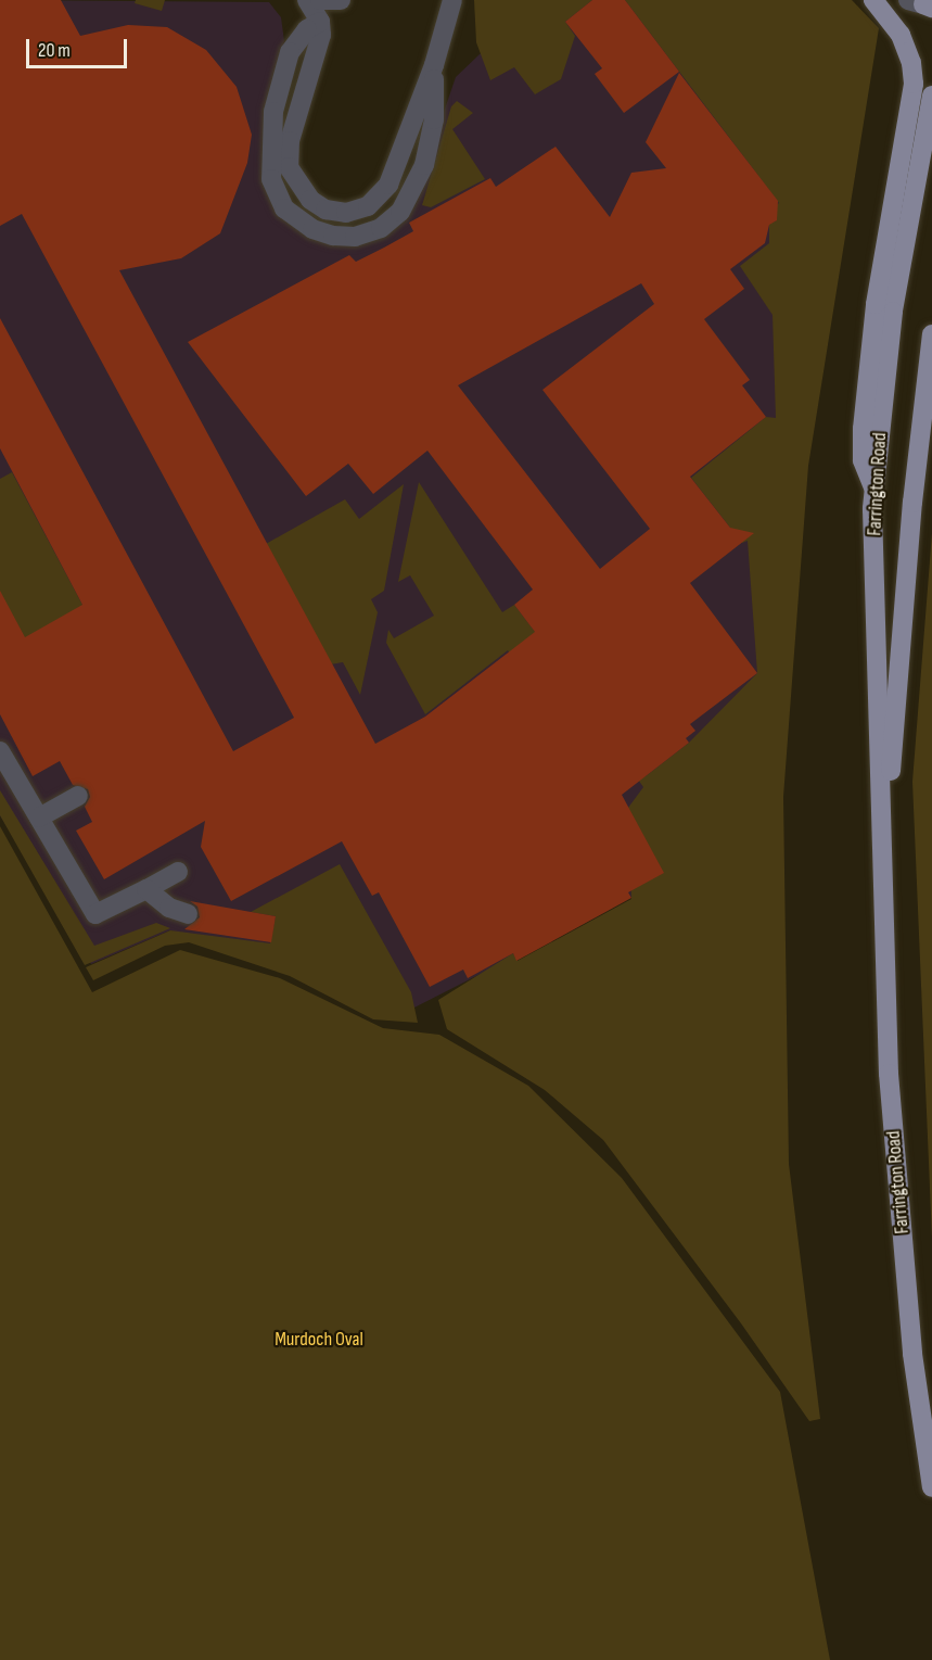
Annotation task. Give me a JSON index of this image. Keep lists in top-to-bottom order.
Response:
{
  "streets": {
    "main road": ["Farrington Road"]
  },
  "parks": ["Murdoch Oval"],
  "scale_bar": "20 m"
}
